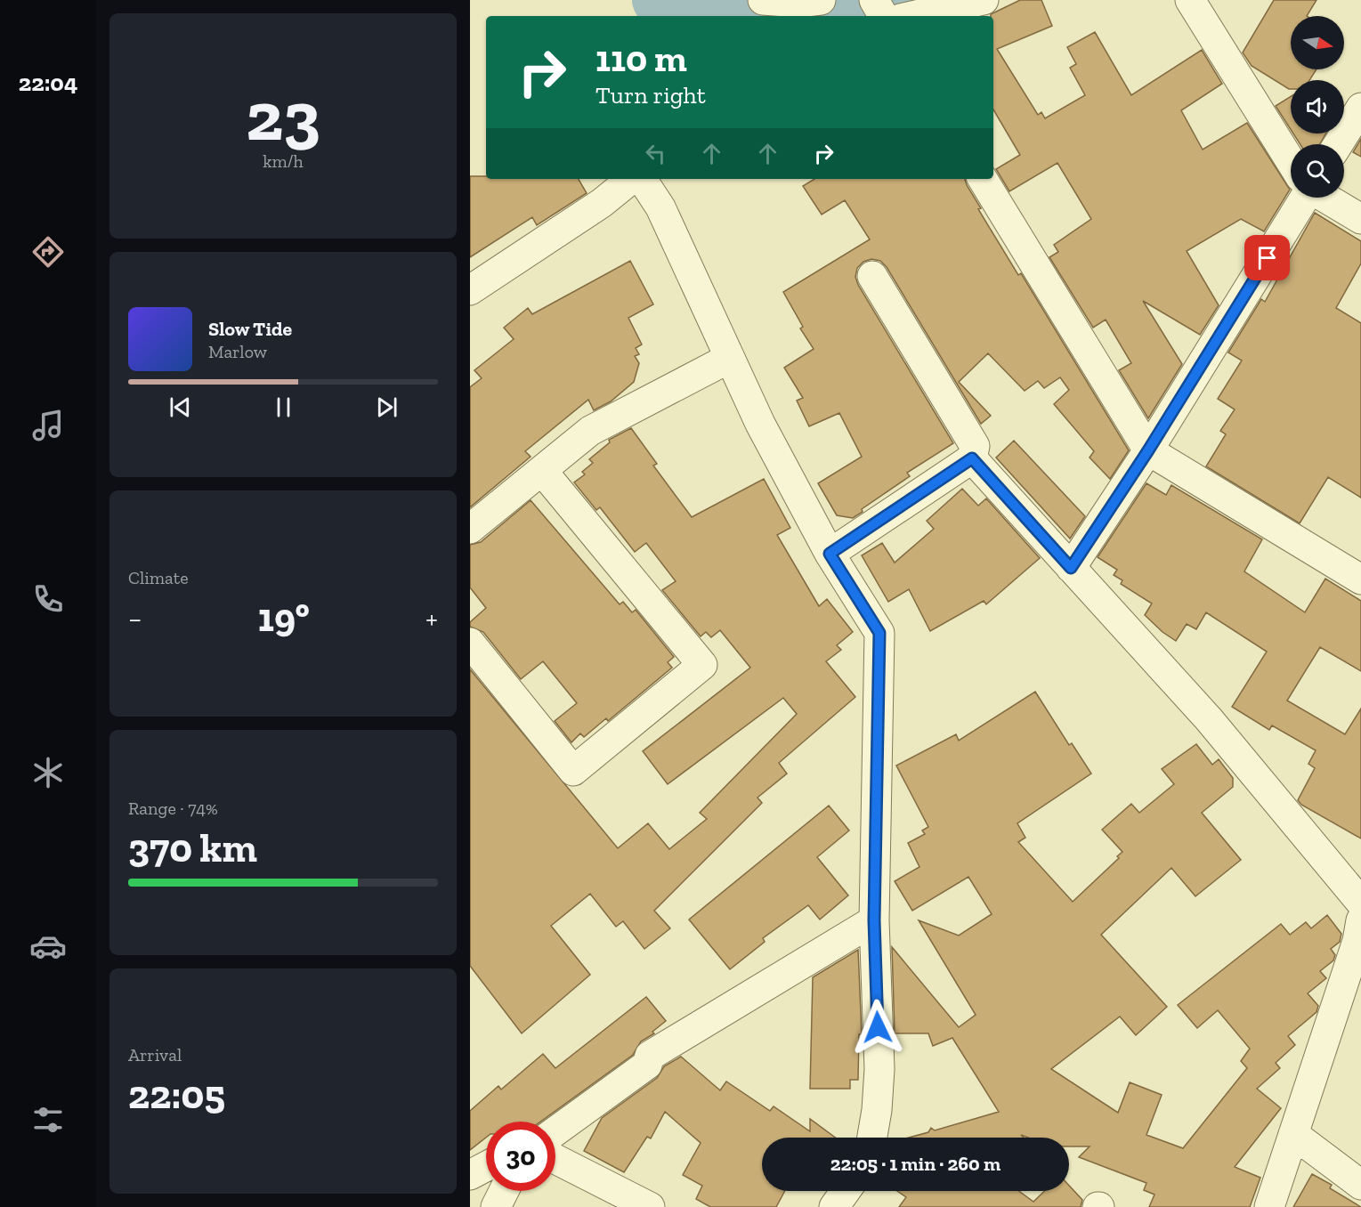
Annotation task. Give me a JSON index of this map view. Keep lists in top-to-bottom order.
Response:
{
  "north": "right",
  "page": {
    "tabs": "22:04",
    "tile": [
      ["23", "km/h"],
      "Climate",
      ["Range · 74%", "370 km"],
      ["Arrival", "22:05"]
    ],
    "turn": ["110 m", "Turn right"],
    "song": ["Slow Tide", "Marlow"],
    "heat": ["−", "19°", "+"],
    "limit": "30",
    "trip": "22:05 · 1 min · 260 m"
  }
}
